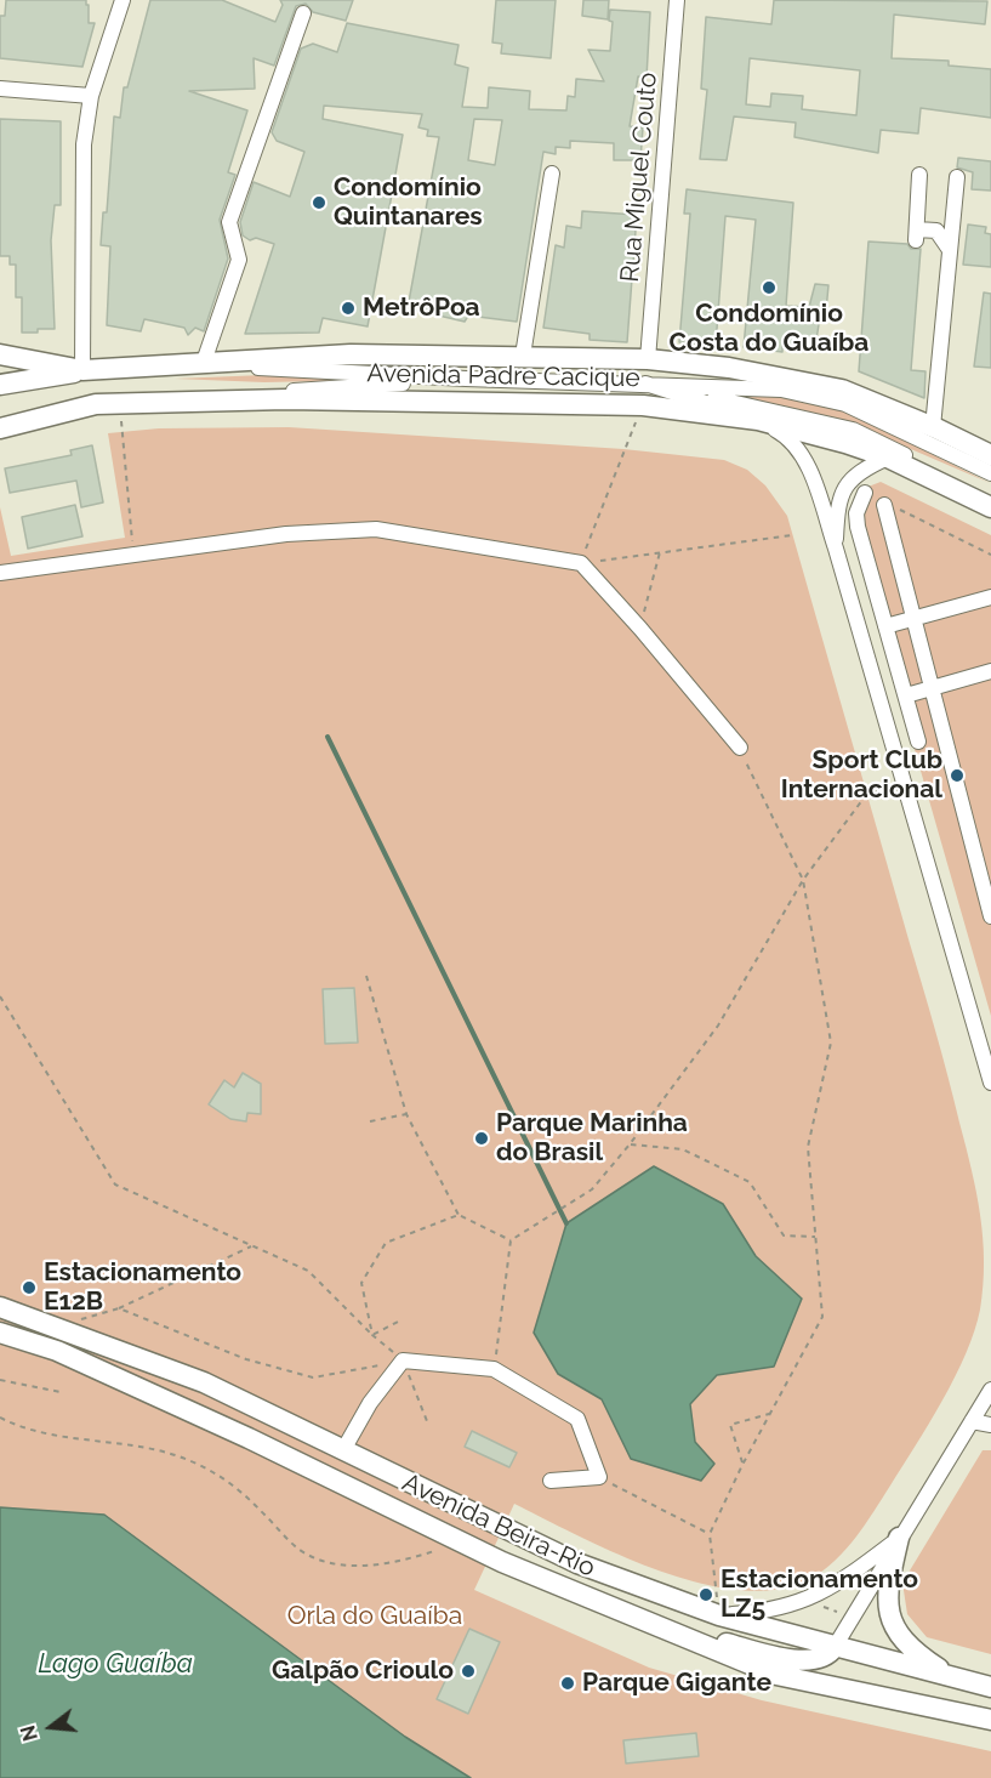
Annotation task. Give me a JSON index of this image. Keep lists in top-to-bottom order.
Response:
{
  "streets": {
    "main road": ["Avenida Padre Cacique", "Avenida Beira-Rio"],
    "street": ["Rua Miguel Couto"]
  },
  "crossings": [
    ["Rua Miguel Couto", "Avenida Padre Cacique"]
  ],
  "water": ["Lago Guaíba"],
  "parks": ["Orla do Guaíba"],
  "places": [
    "Condomínio Quintanares",
    "Condomínio Costa do Guaíba",
    "MetrôPoa",
    "Sport Club Internacional",
    "Parque Marinha do Brasil",
    "Estacionamento E12B",
    "Estacionamento LZ5",
    "Galpão Crioulo",
    "Parque Gigante"
  ],
  "north": "left"
}
